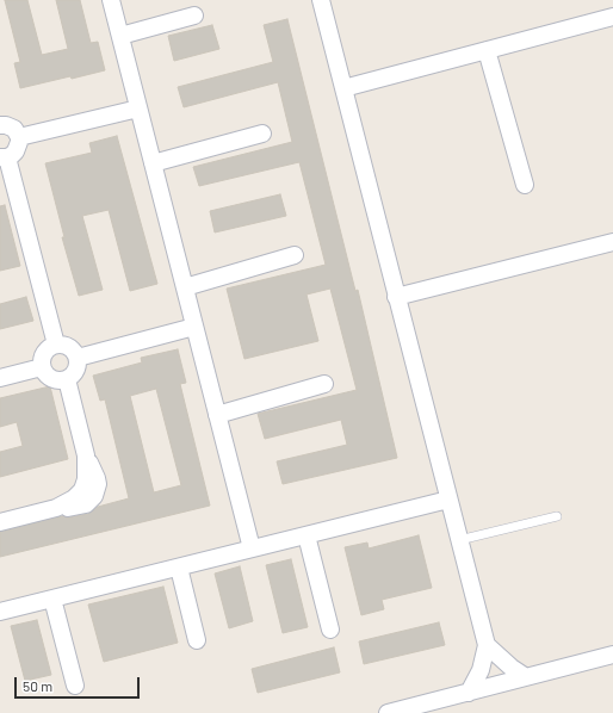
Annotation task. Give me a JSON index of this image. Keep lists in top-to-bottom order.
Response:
{
  "scale_bar": "50 m"
}
